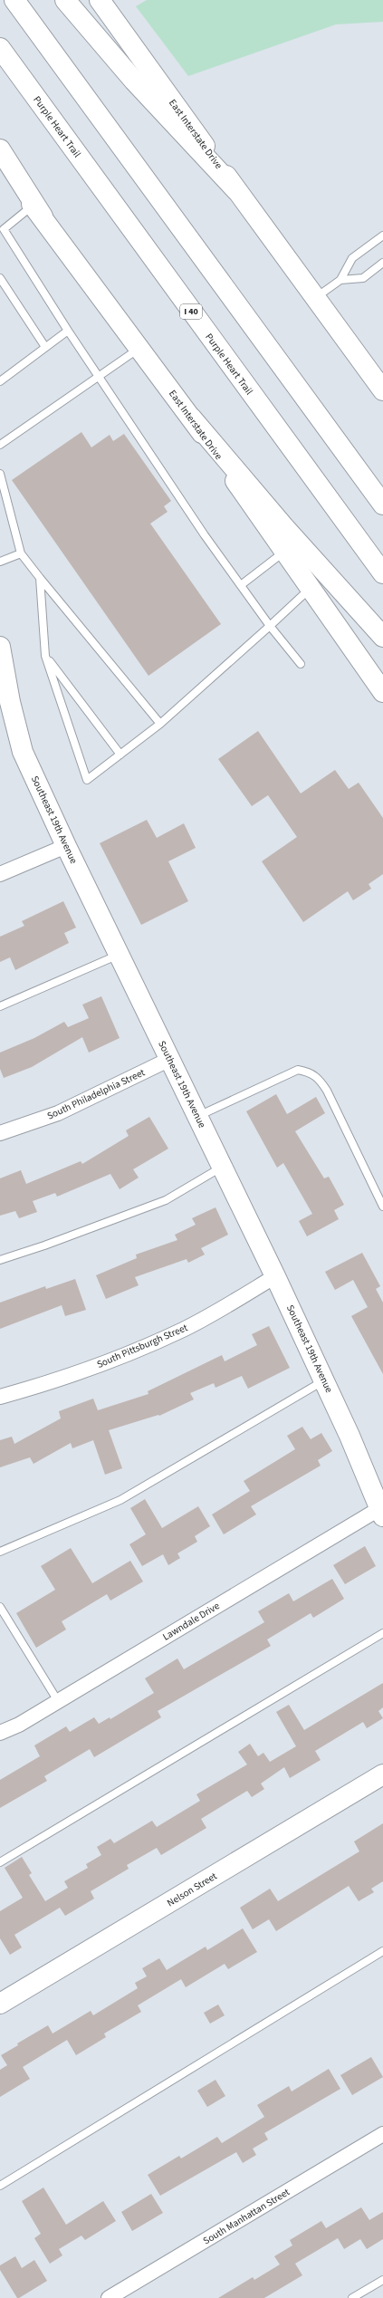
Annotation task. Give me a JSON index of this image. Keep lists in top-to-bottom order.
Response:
{
  "streets": {
    "main road": [
      "Purple Heart Trail",
      "East Interstate Drive",
      "I 40",
      "Southeast 19th Avenue",
      "Nelson Street"
    ],
    "street": [
      "South Philadelphia Street",
      "South Pittsburgh Street",
      "Lawndale Drive",
      "South Manhattan Street"
    ]
  },
  "crossings": [
    ["Southeast 19th Avenue", "South Philadelphia Street"],
    ["Southeast 19th Avenue", "South Pittsburgh Street"],
    ["Southeast 19th Avenue", "Lawndale Drive"]
  ]
}
